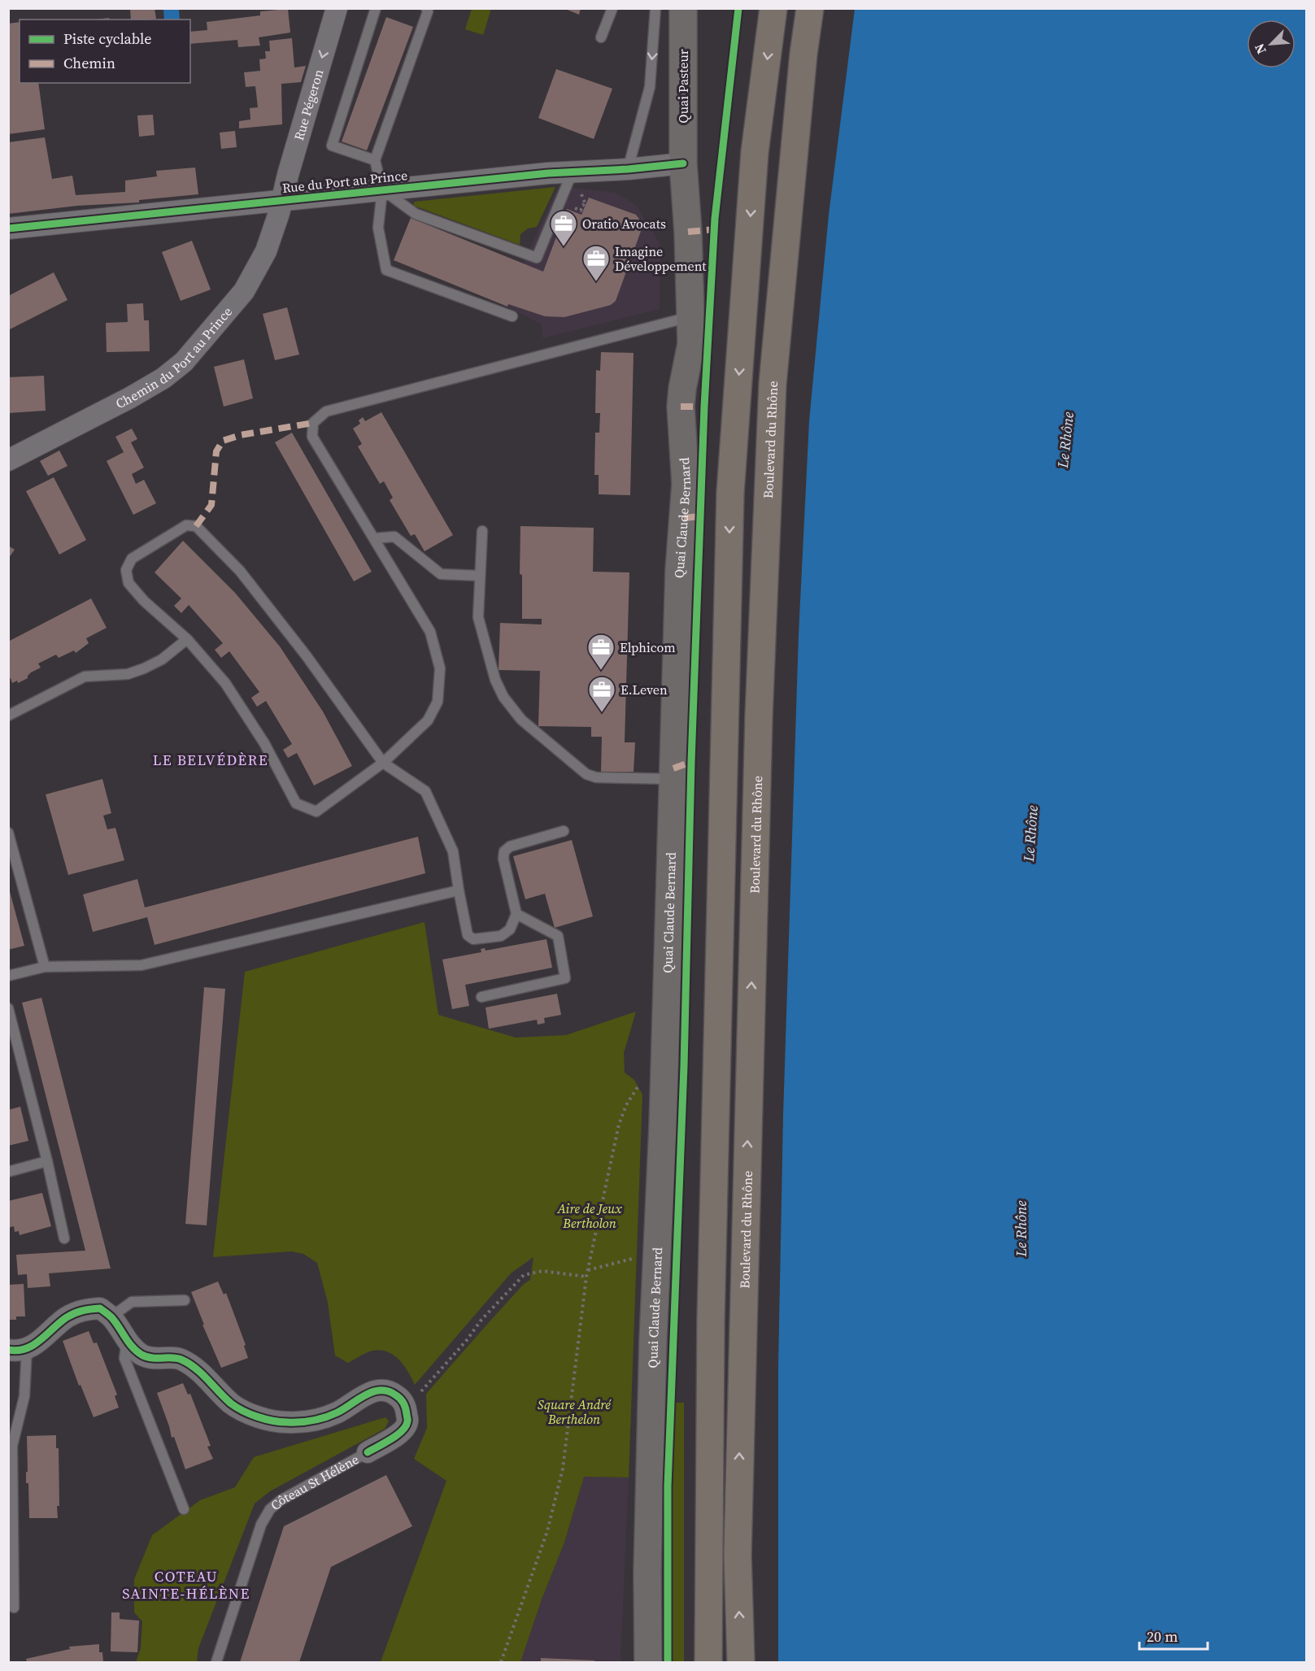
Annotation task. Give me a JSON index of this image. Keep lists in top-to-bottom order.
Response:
{
  "streets": {
    "highway": ["Boulevard du Rhône"],
    "main road": ["Quai Pasteur", "Quai Claude Bernard"],
    "street": [
      "Rue Pégeron",
      "Rue du Port au Prince",
      "Chemin du Port au Prince",
      "Côteau St Hélène"
    ]
  },
  "crossings": [
    ["Quai Pasteur", "Rue du Port au Prince"],
    ["Quai Pasteur", "Quai Claude Bernard"],
    ["Rue Pégeron", "Rue du Port au Prince"],
    ["Rue Pégeron", "Chemin du Port au Prince"],
    ["Rue du Port au Prince", "Chemin du Port au Prince"],
    ["Rue du Port au Prince", "Quai Claude Bernard"]
  ],
  "one_way": ["Rue Pégeron"],
  "districts": ["LE BELVÉDÈRE", "COTEAU SAINTE-HÉLÈNE"],
  "water": ["Le Rhône"],
  "parks": ["Aire de Jeux Bertholon", "Square André Berthelon"],
  "places": {
    "office": [
      "Oratio Avocats",
      "Imagine Développement",
      "Elphicom",
      "E.Leven"
    ]
  },
  "legend": ["Piste cyclable", "Chemin"],
  "scale_bar": "20 m",
  "north": "bottom left"
}
